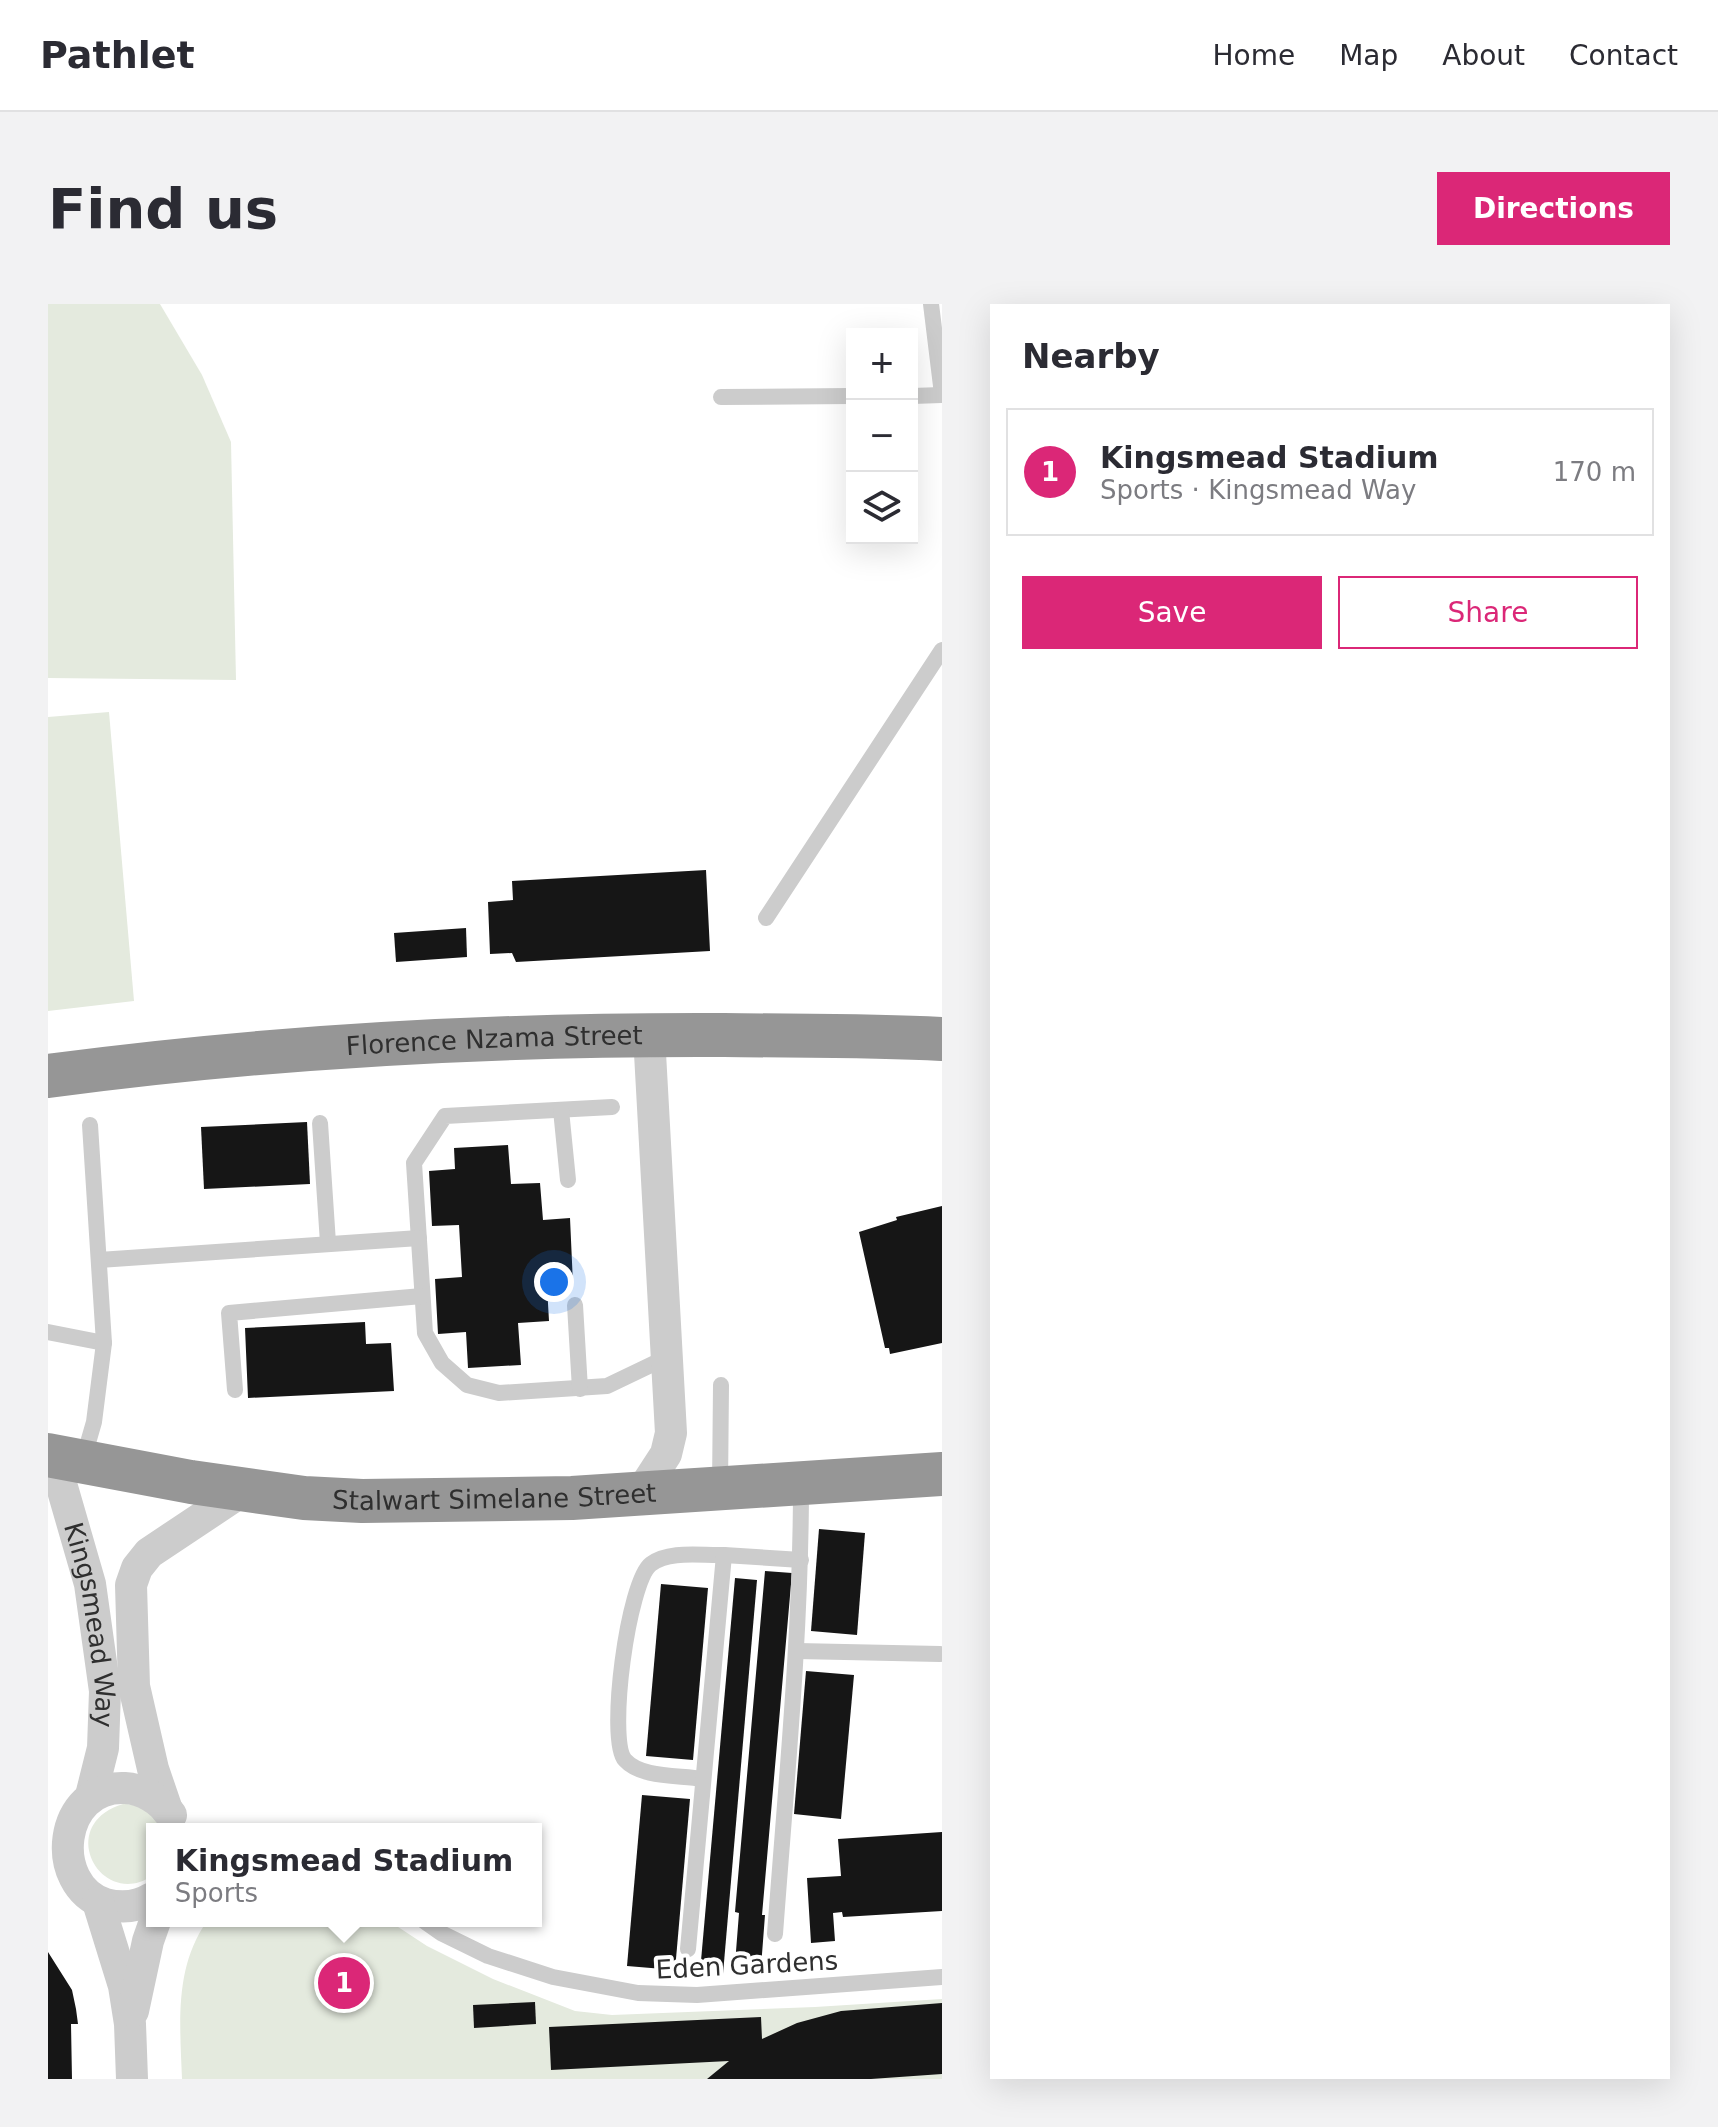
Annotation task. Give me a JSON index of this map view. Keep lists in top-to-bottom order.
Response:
{
  "streets": {
    "highway": ["Florence Nzama Street", "Stalwart Simelane Street"],
    "street": ["Kingsmead Way"],
    "lane": ["Eden Gardens"]
  },
  "crossings": [
    ["Stalwart Simelane Street", "Kingsmead Way"]
  ],
  "page": {
    "header": "Pathlet",
    "nav": [
      "Home",
      "Map",
      "About",
      "Contact"
    ],
    "buttons": [
      "Directions",
      ["Save", "Share"]
    ],
    "title": "Find us",
    "heading": "Nearby",
    "map_buttons": ["+", "−"],
    "list": [
      {
        "mark": "1",
        "name": "Kingsmead Stadium",
        "note": "Sports · Kingsmead Way",
        "value": "170 m"
      }
    ],
    "popup": ["Kingsmead Stadium", "Sports"],
    "pins": "1"
  }
}
